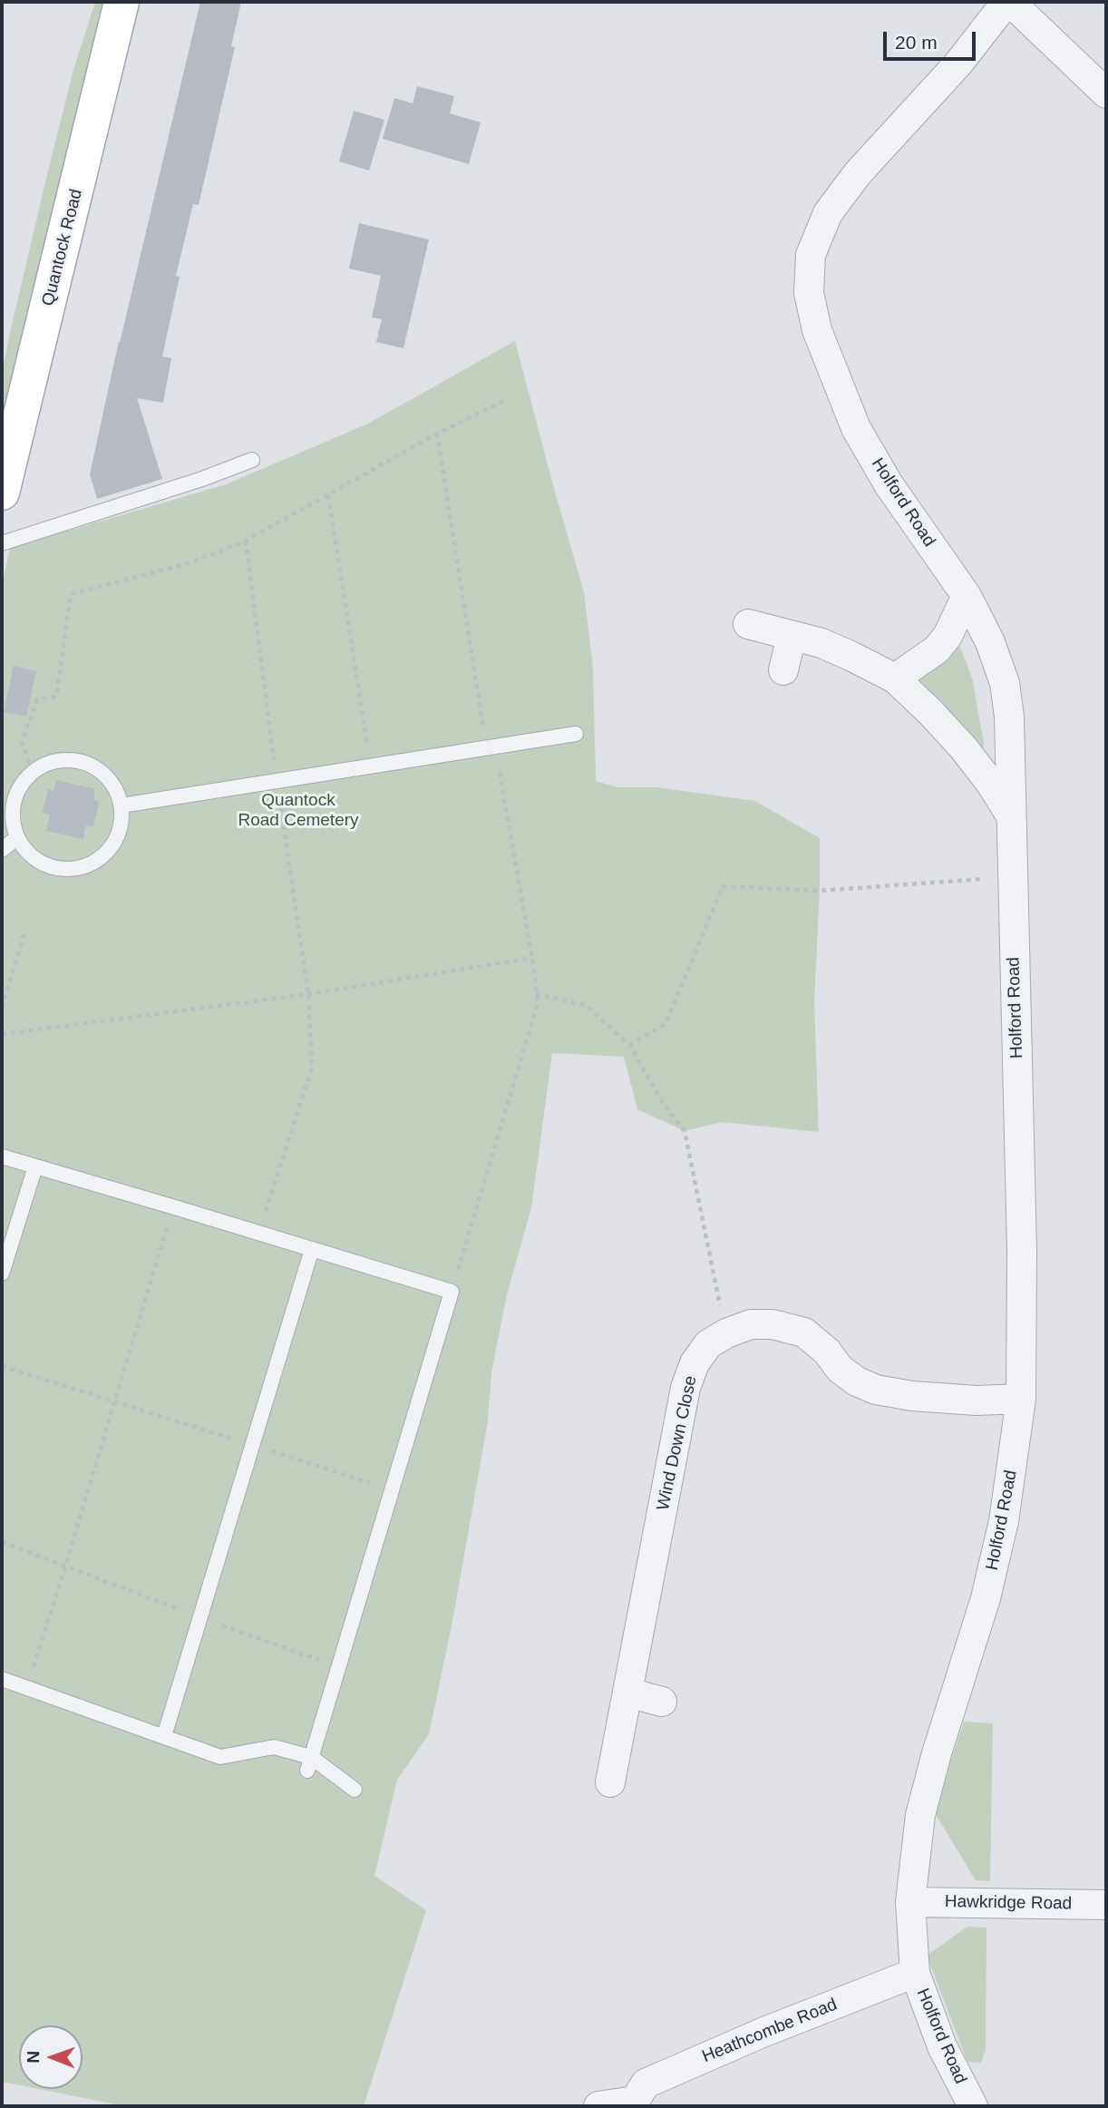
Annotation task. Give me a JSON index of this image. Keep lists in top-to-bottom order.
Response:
{
  "streets": {
    "main road": ["Quantock Road"],
    "street": [
      "Holford Road",
      "Wind Down Close",
      "Hawkridge Road",
      "Heathcombe Road"
    ]
  },
  "crossings": [
    ["Holford Road", "Wind Down Close"],
    ["Holford Road", "Hawkridge Road"],
    ["Holford Road", "Heathcombe Road"]
  ],
  "parks": ["Quantock Road Cemetery"],
  "scale_bar": "20 m",
  "north": "left"
}
